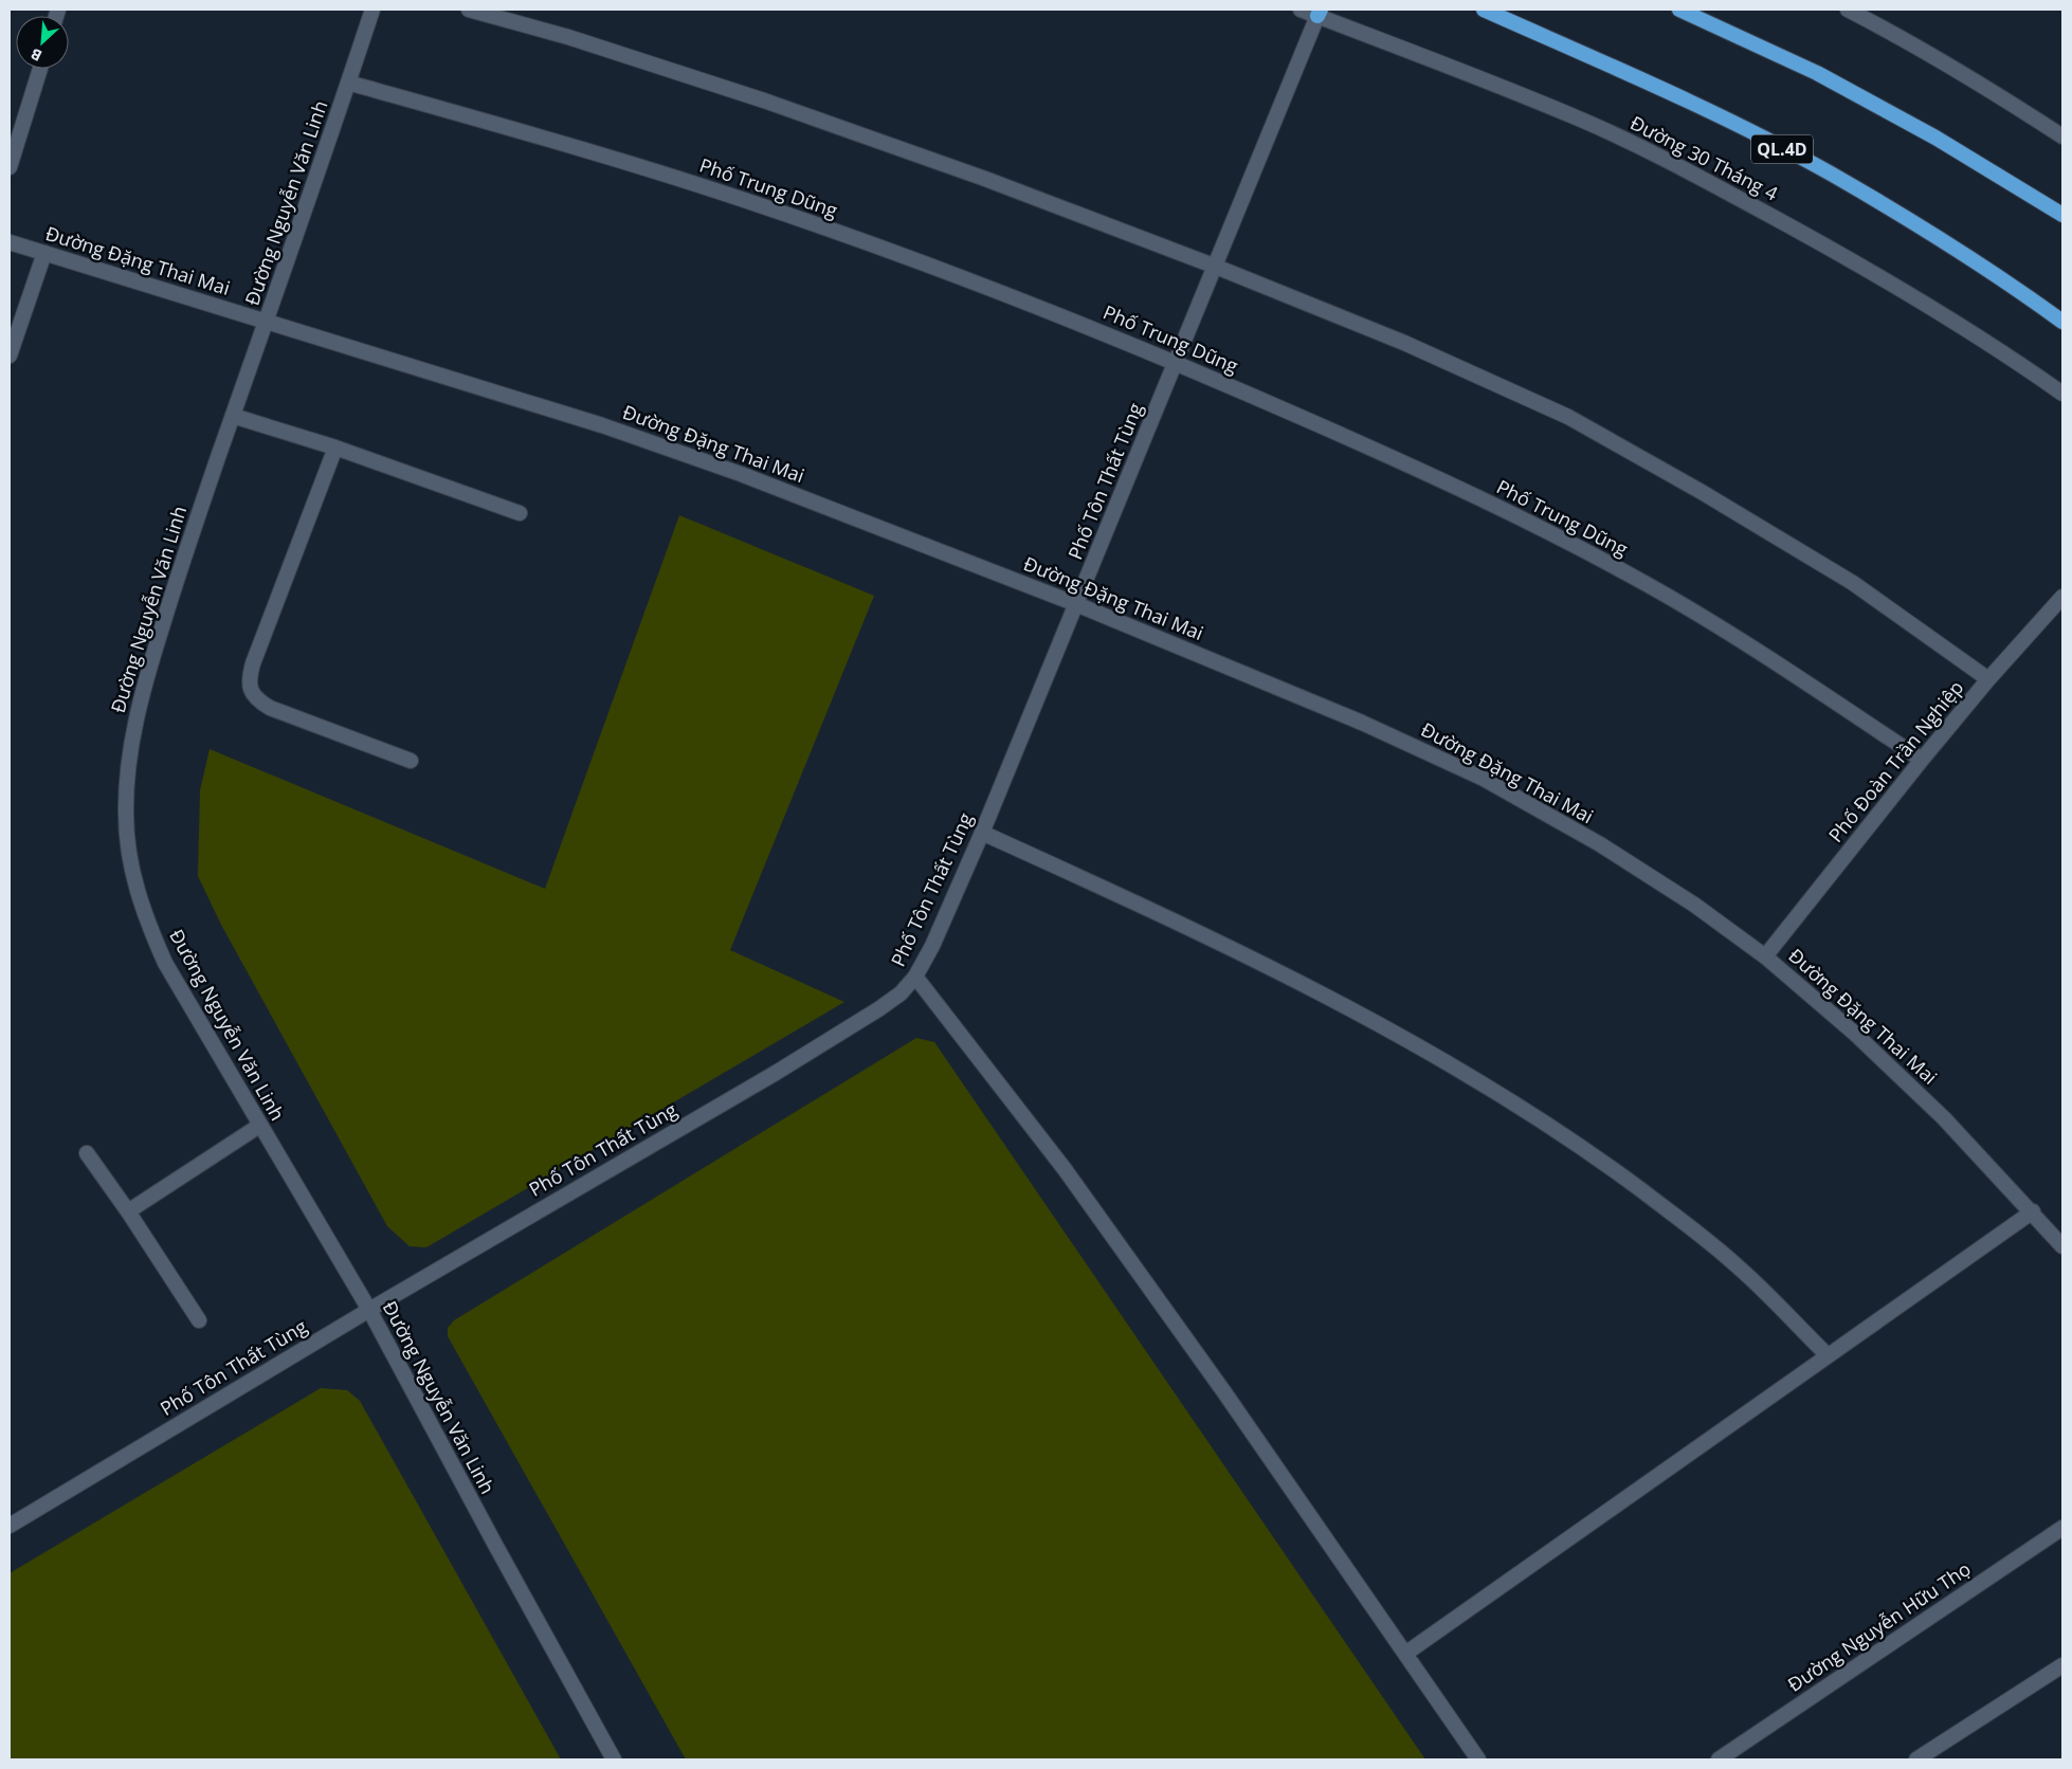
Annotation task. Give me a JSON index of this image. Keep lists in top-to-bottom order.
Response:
{
  "streets": {
    "highway": ["QL.4D"],
    "street": [
      "Đường 30 Tháng 4",
      "Phố Trung Dũng",
      "Đường Nguyễn Văn Linh",
      "Đường Đặng Thai Mai",
      "Phố Tôn Thất Tùng",
      "Phố Đoàn Trần Nghiệp",
      "Đường Nguyễn Hữu Thọ"
    ]
  },
  "crossings": [
    ["Đường 30 Tháng 4", "Phố Tôn Thất Tùng"],
    ["Phố Trung Dũng", "Đường Nguyễn Văn Linh"],
    ["Phố Trung Dũng", "Phố Tôn Thất Tùng"],
    ["Phố Trung Dũng", "Phố Đoàn Trần Nghiệp"],
    ["Đường Nguyễn Văn Linh", "Đường Đặng Thai Mai"],
    ["Đường Nguyễn Văn Linh", "Phố Tôn Thất Tùng"],
    ["Đường Đặng Thai Mai", "Phố Tôn Thất Tùng"],
    ["Đường Đặng Thai Mai", "Phố Đoàn Trần Nghiệp"]
  ],
  "north": "bottom left"
}
